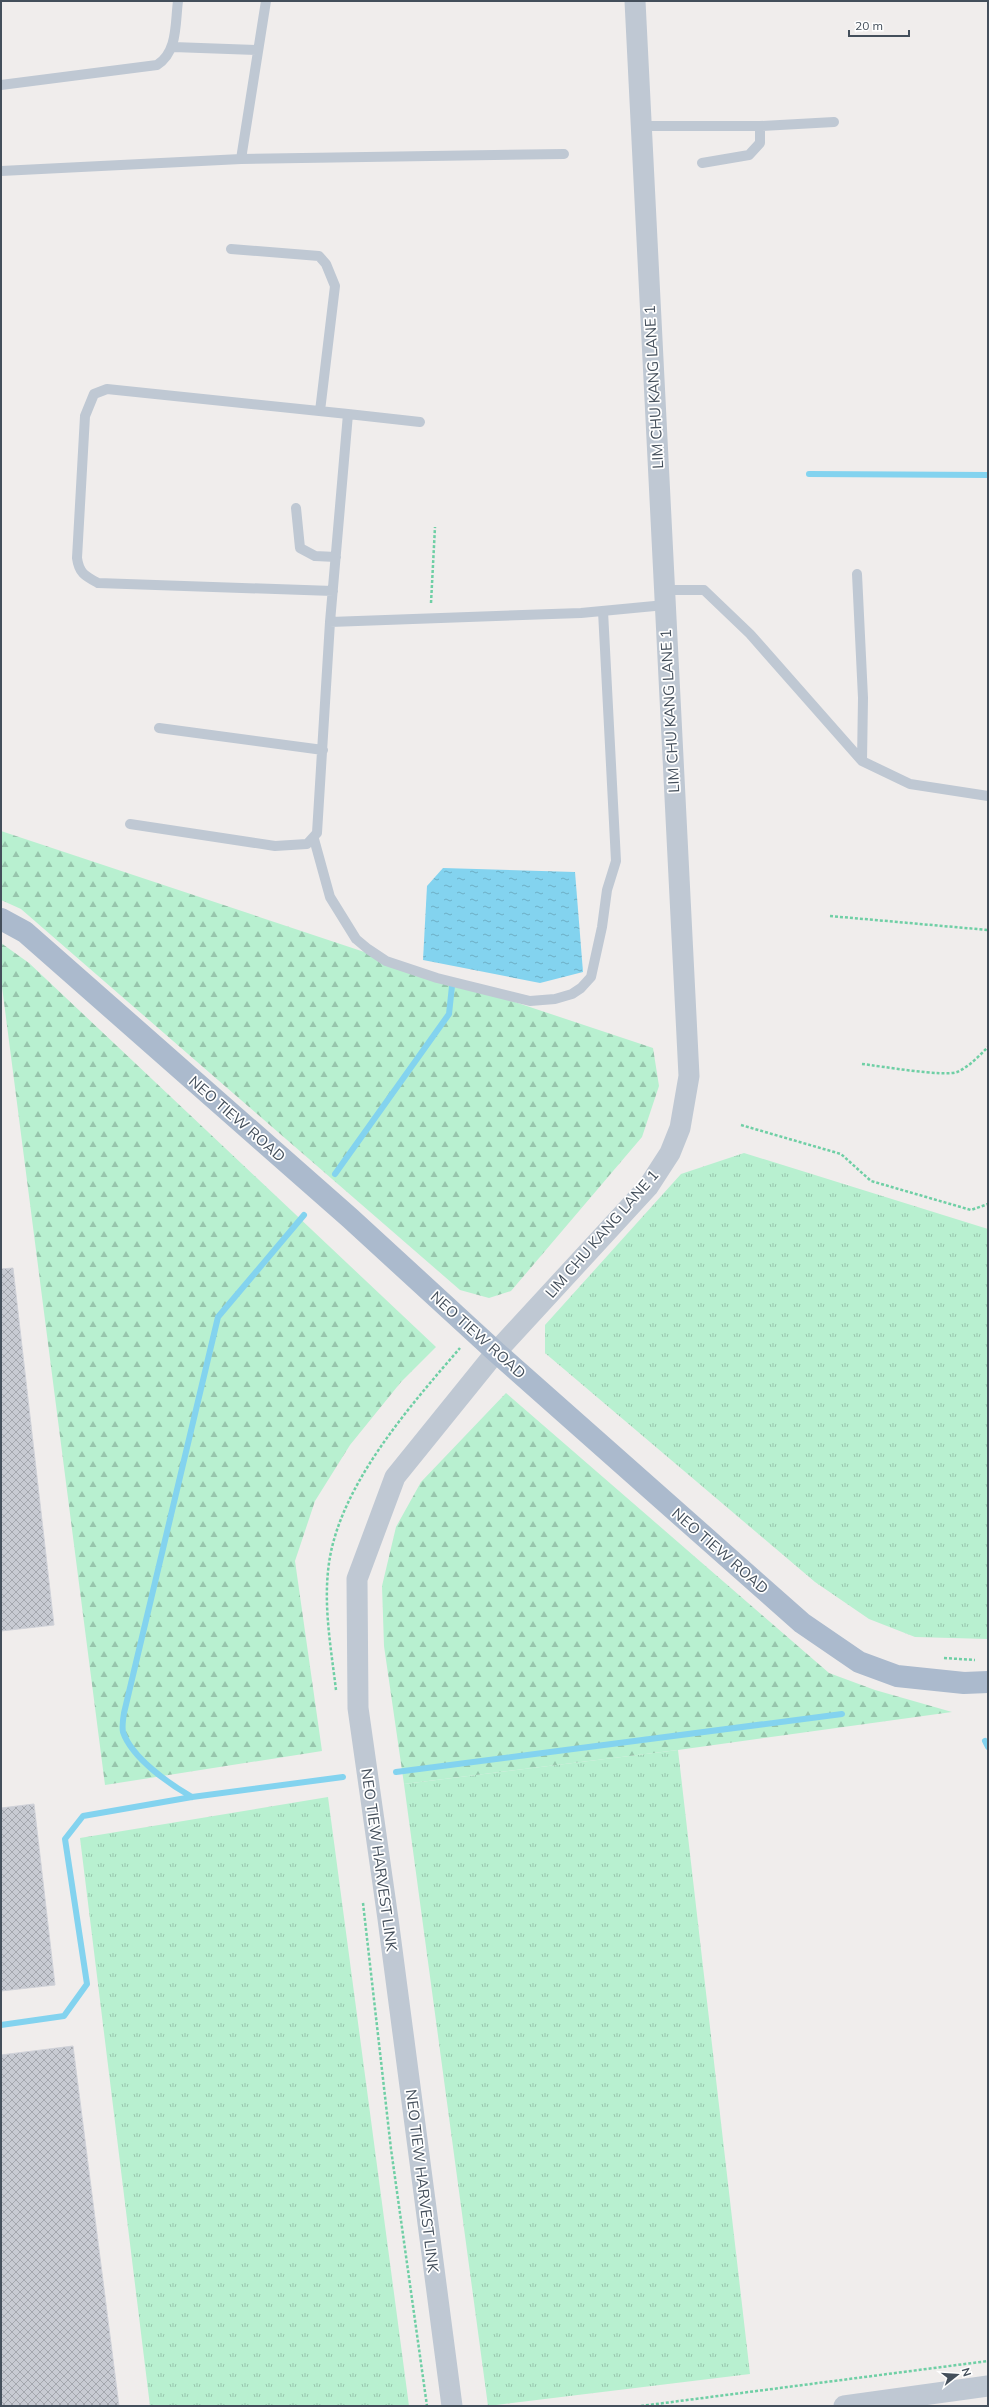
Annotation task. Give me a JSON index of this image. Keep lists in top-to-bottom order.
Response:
{
  "streets": {
    "main road": ["NEO TIEW ROAD"],
    "street": ["LIM CHU KANG LANE 1", "NEO TIEW HARVEST LINK"]
  },
  "crossings": [
    ["LIM CHU KANG LANE 1", "NEO TIEW ROAD"],
    ["LIM CHU KANG LANE 1", "NEO TIEW HARVEST LINK"],
    ["NEO TIEW ROAD", "NEO TIEW HARVEST LINK"]
  ],
  "scale_bar": "20 m",
  "north": "right"
}
